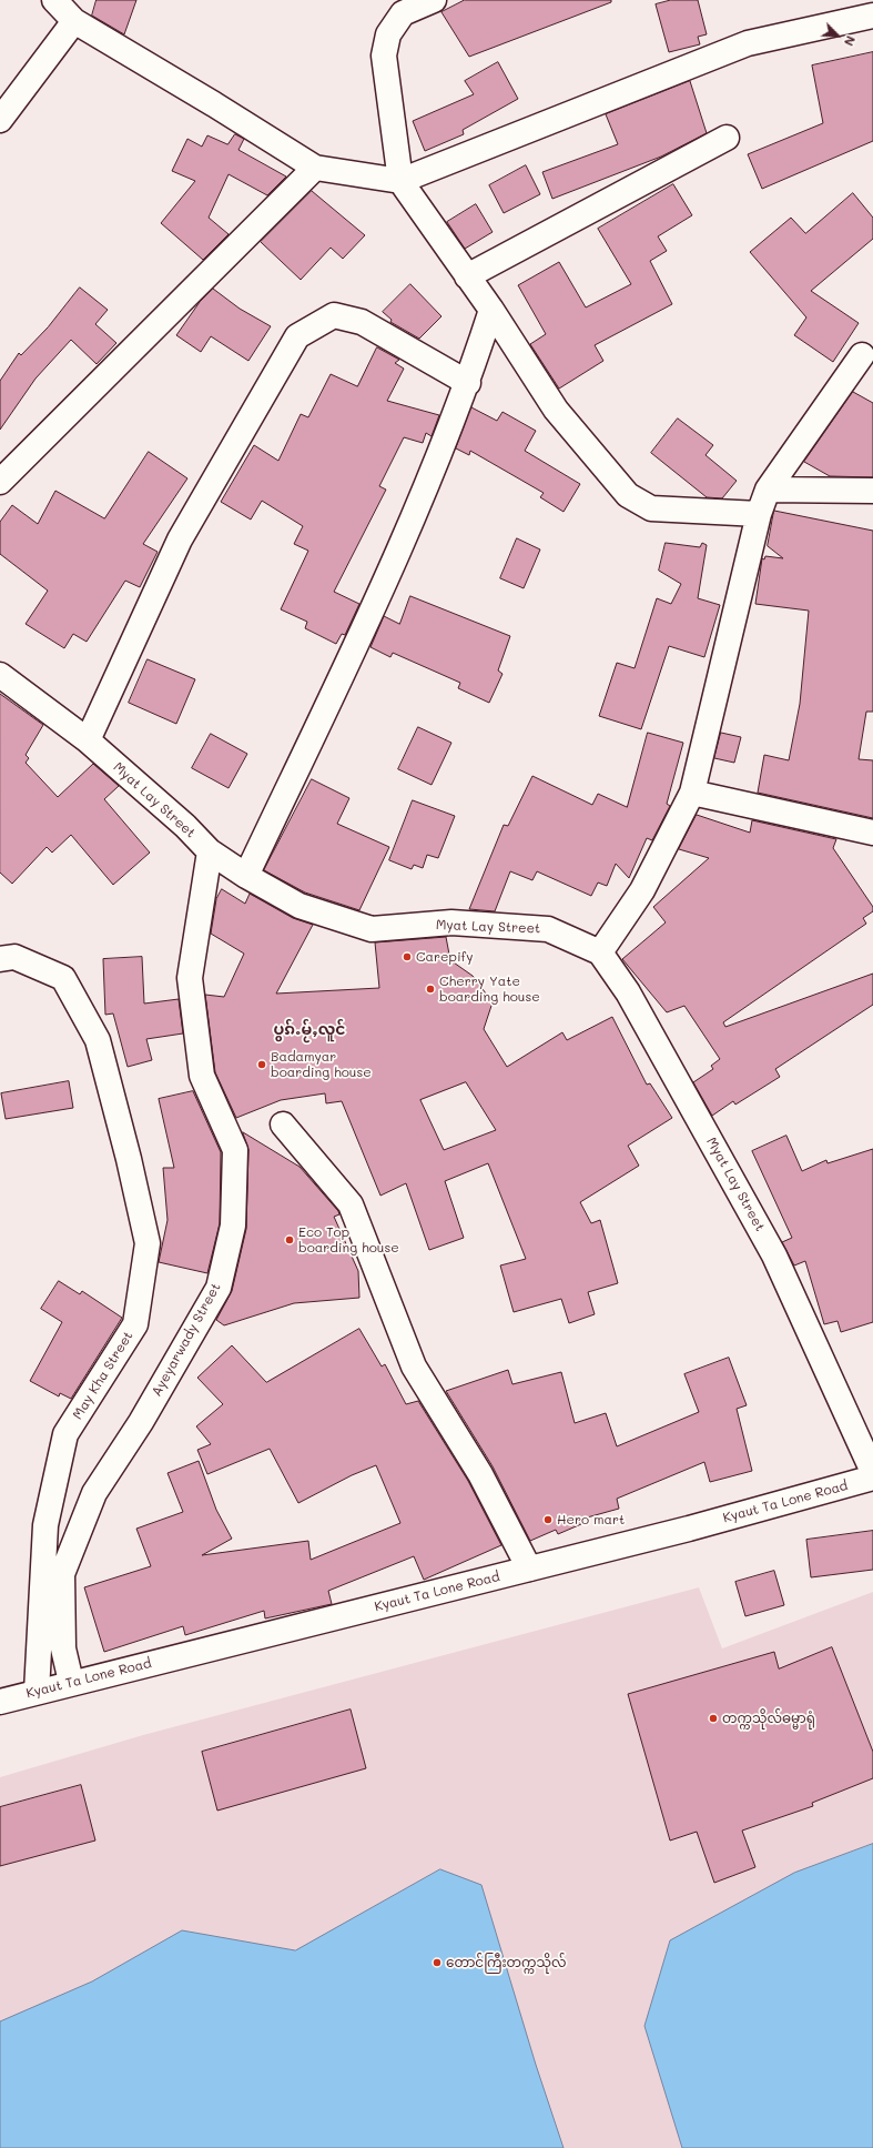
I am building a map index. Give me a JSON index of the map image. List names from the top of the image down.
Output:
{
  "streets": {
    "street": [
      "Myat Lay Street",
      "Ayeyarwady Street",
      "May Kha Street",
      "Kyaut Ta Lone Road"
    ]
  },
  "crossings": [
    ["Myat Lay Street", "Ayeyarwady Street"],
    ["Ayeyarwady Street", "Kyaut Ta Lone Road"],
    ["May Kha Street", "Kyaut Ta Lone Road"]
  ],
  "districts": ["ပွၵ်ႉမႂ်ႇလူင်"],
  "places": [
    "Carepify",
    "Cherry Yate boarding house",
    "Badamyar boarding house",
    "Eco Top boarding house",
    "Hero mart",
    "တက္ကသိုလ်ဓမ္မာရုံ",
    "တောင်ကြီးတက္ကသိုလ်"
  ],
  "north": "bottom right"
}
